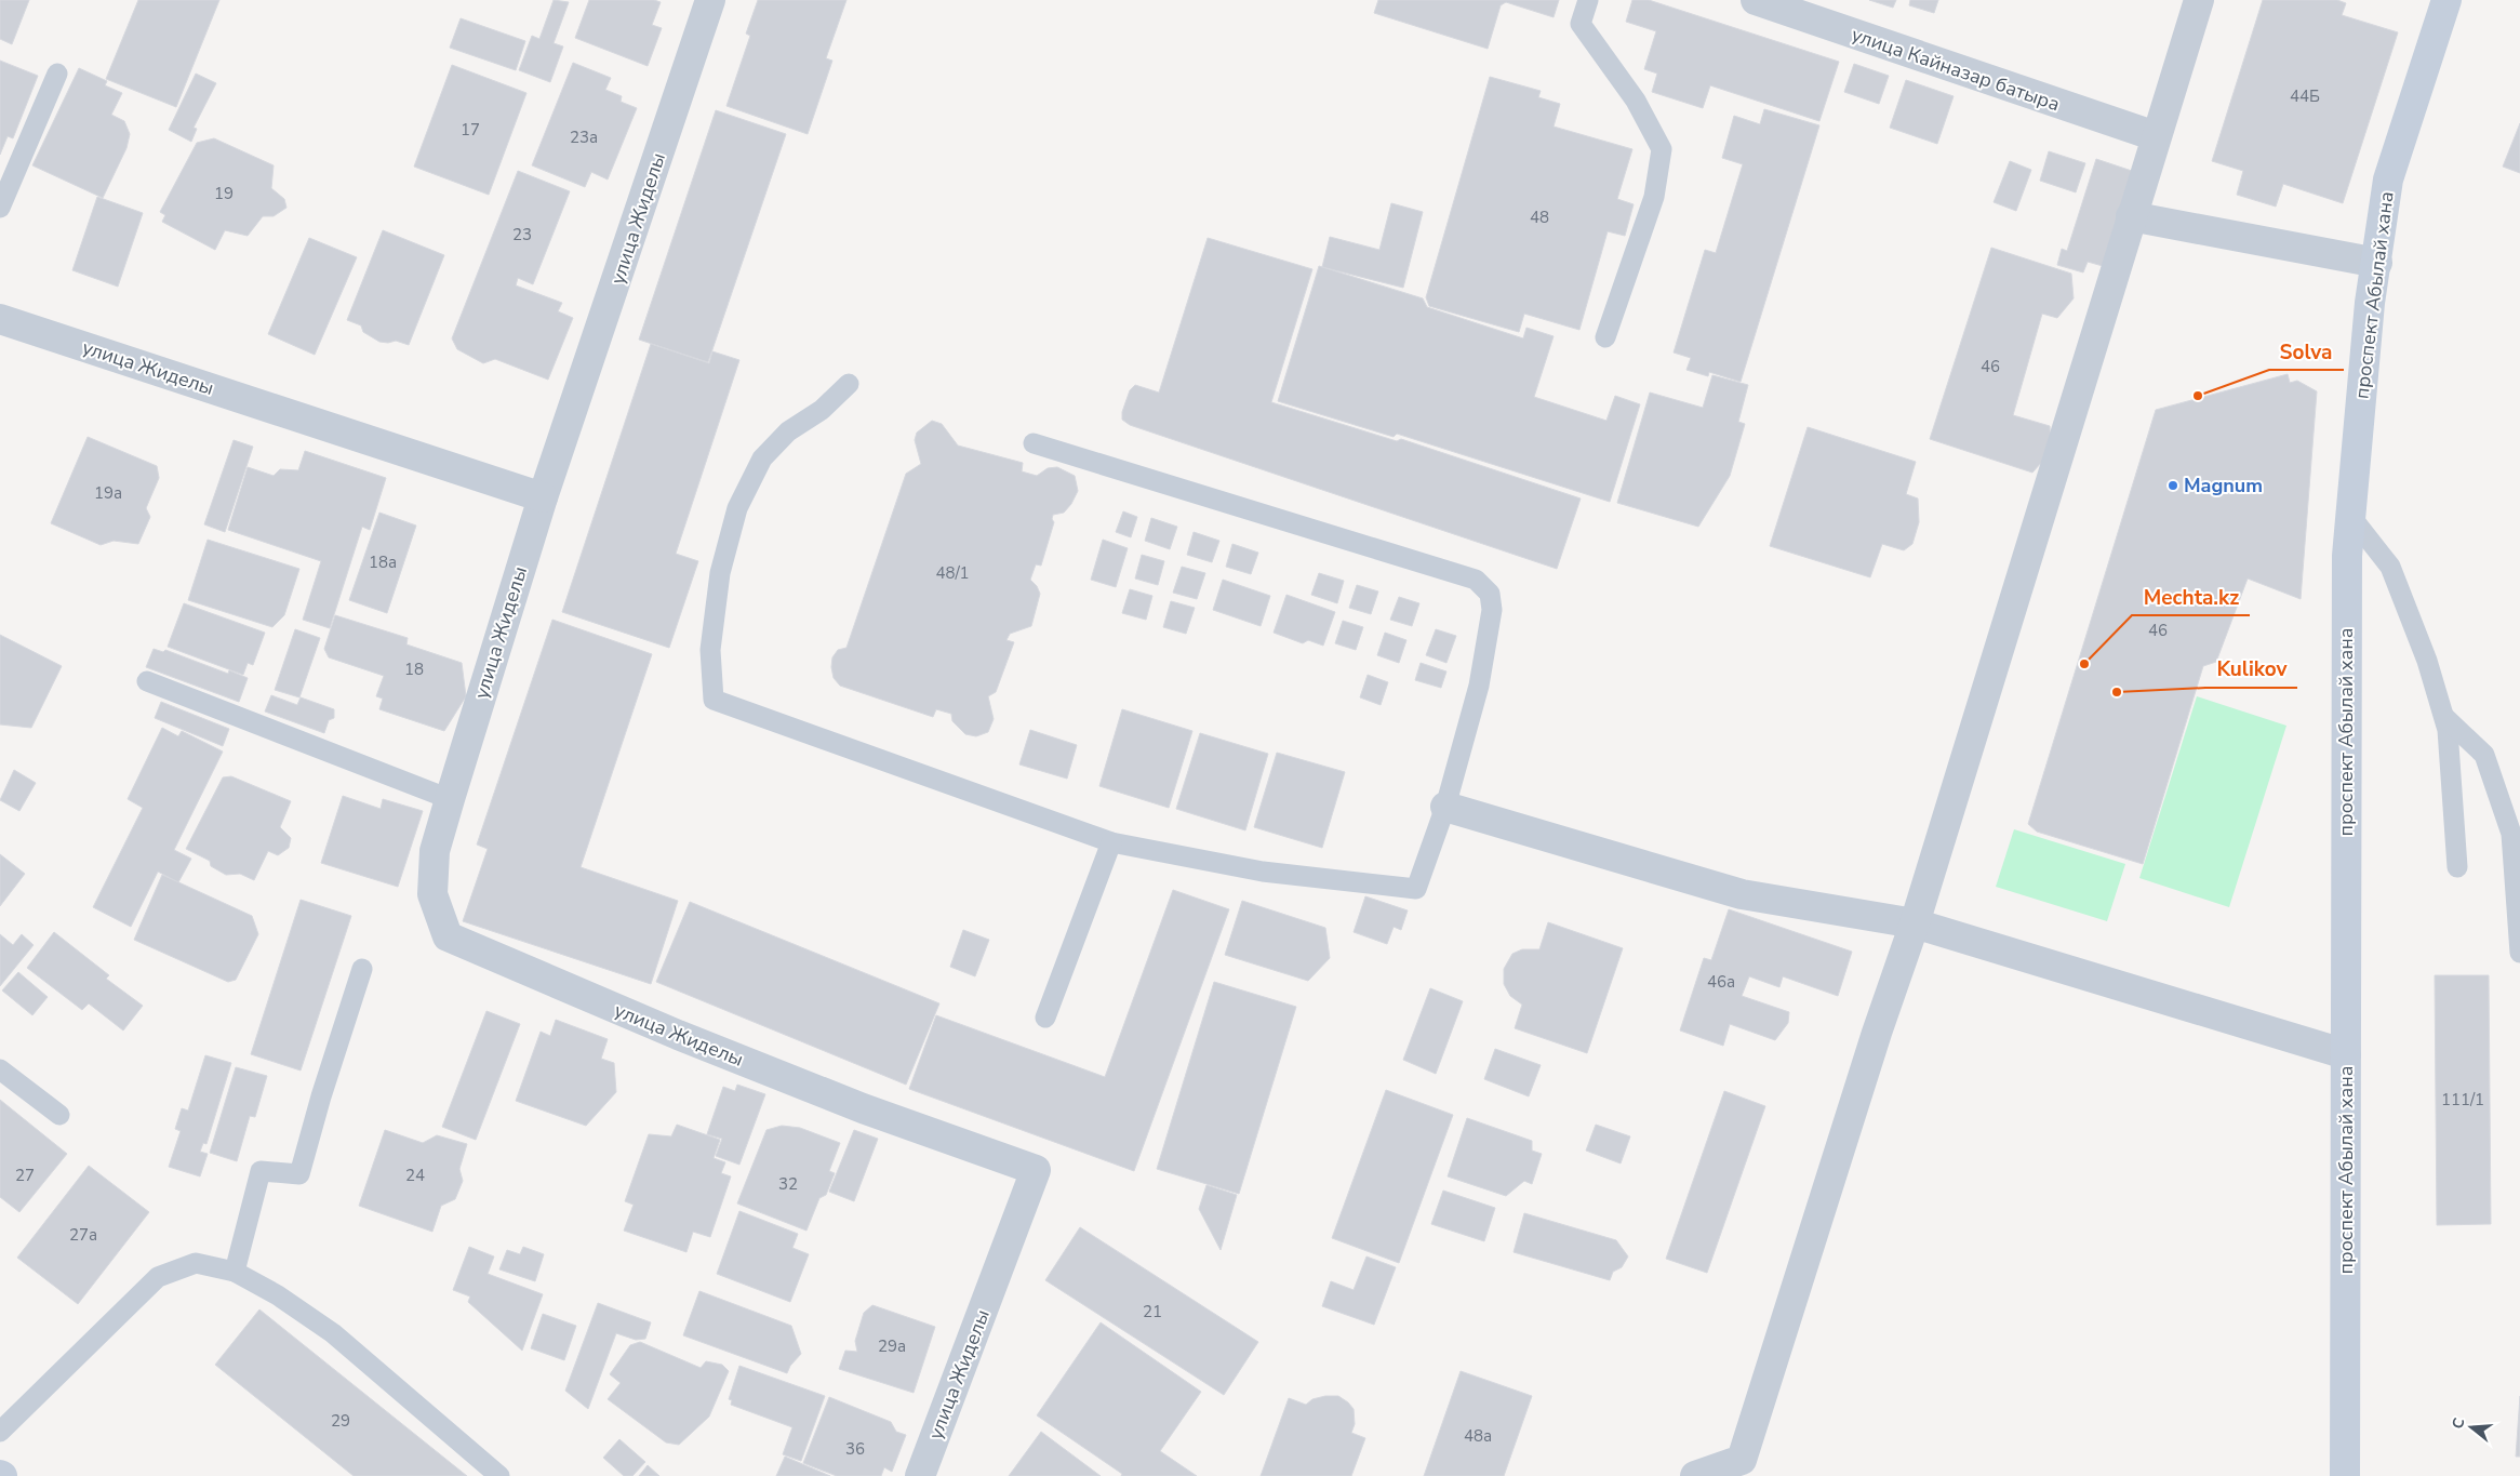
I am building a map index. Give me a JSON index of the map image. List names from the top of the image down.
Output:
{
  "streets": {
    "main road": ["проспект Абылай хана"],
    "street": ["улица Кайназар батыра", "улица Жиделы"]
  },
  "places": [
    "Solva",
    "Magnum",
    "Mechta.kz",
    "Kulikov"
  ],
  "house_numbers": [
    "44Б",
    "17",
    "23а",
    "19",
    "48",
    "23",
    "46",
    "19а",
    "18а",
    "48/1",
    "46",
    "18",
    "46а",
    "111/1",
    "27",
    "24",
    "32",
    "27а",
    "21",
    "29а",
    "29",
    "48а",
    "36"
  ],
  "north": "left"
}
